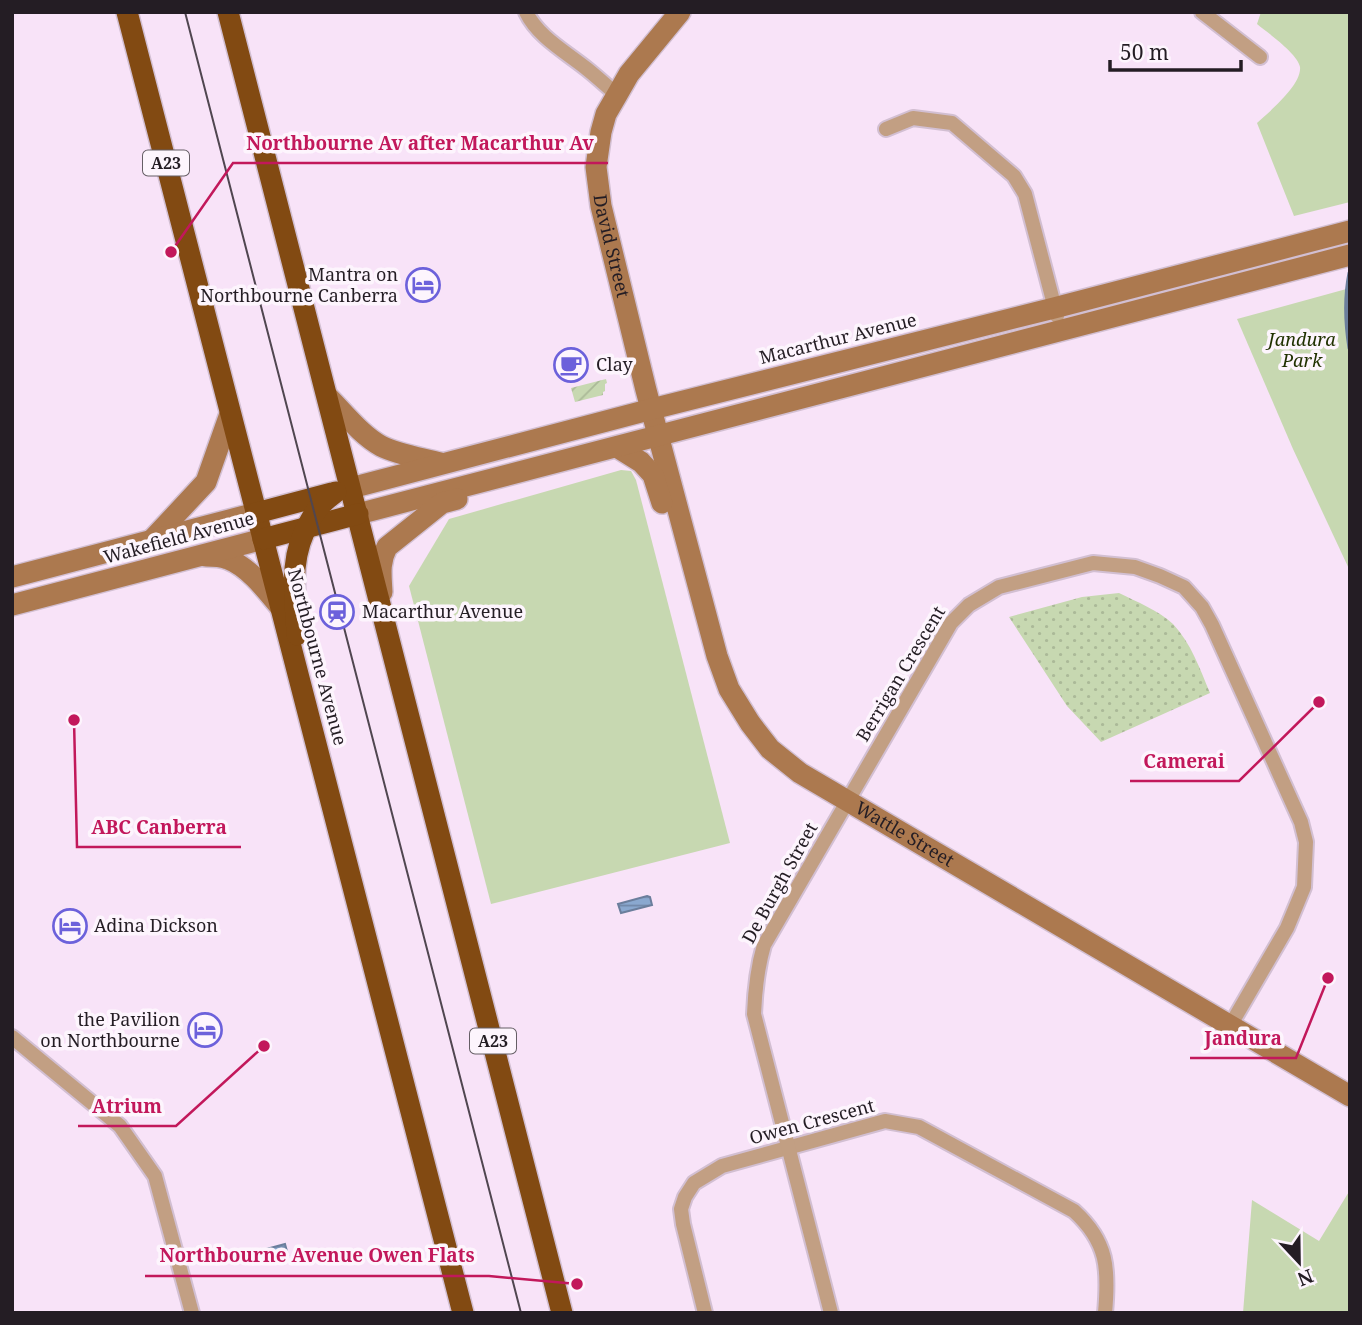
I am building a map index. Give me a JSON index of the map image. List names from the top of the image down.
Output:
{
  "streets": {
    "highway": [
      "A23",
      "Macarthur Avenue",
      "Wakefield Avenue",
      "Northbourne Avenue"
    ],
    "main road": ["David Street", "Wattle Street"],
    "street": ["Berrigan Crescent", "De Burgh Street", "Owen Crescent"]
  },
  "crossings": [
    ["A23", "Macarthur Avenue"],
    ["A23", "Wakefield Avenue"],
    ["David Street", "Macarthur Avenue"],
    ["David Street", "Wattle Street"],
    ["Macarthur Avenue", "Wakefield Avenue"],
    ["Macarthur Avenue", "Northbourne Avenue"],
    ["Macarthur Avenue", "Wattle Street"],
    ["Wakefield Avenue", "Northbourne Avenue"],
    ["Berrigan Crescent", "Wattle Street"],
    ["Berrigan Crescent", "De Burgh Street"],
    ["Wattle Street", "De Burgh Street"],
    ["De Burgh Street", "Owen Crescent"]
  ],
  "parks": ["Jandura Park"],
  "places": {
    "other": [
      "Northbourne Av after Macarthur Av",
      "Camerai",
      "ABC Canberra",
      "Jandura",
      "Atrium",
      "Northbourne Avenue Owen Flats"
    ],
    "hotel": ["Mantra on Northbourne Canberra", "Adina Dickson", "the Pavilion on Northbourne"],
    "cafe": ["Clay"],
    "station": ["Macarthur Avenue"]
  },
  "scale_bar": "50 m",
  "north": "bottom"
}
